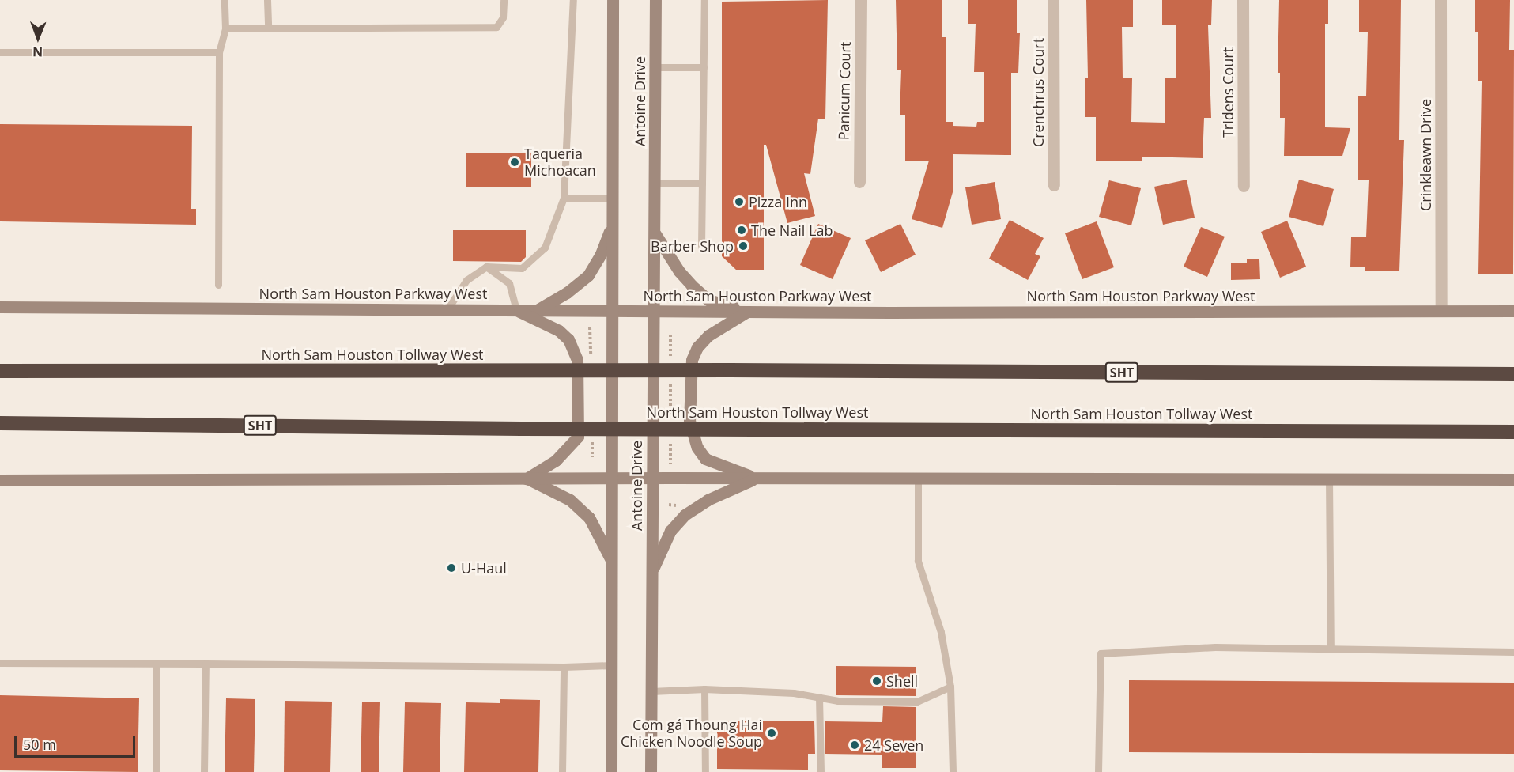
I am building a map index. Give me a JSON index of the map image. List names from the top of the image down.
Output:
{
  "streets": {
    "highway": ["North Sam Houston Tollway West", "SHT"],
    "main road": ["Antoine Drive", "North Sam Houston Parkway West"],
    "street": [
      "Panicum Court",
      "Crenchrus Court",
      "Tridens Court",
      "Crinkleawn Drive"
    ]
  },
  "crossings": [
    ["Antoine Drive", "North Sam Houston Parkway West"],
    ["Crinkleawn Drive", "North Sam Houston Parkway West"]
  ],
  "places": [
    "Taqueria Michoacan",
    "Pizza Inn",
    "The Nail Lab",
    "Barber Shop",
    "U-Haul",
    "Shell",
    "Com gá Thoung Hai Chicken Noodle Soup",
    "24 Seven"
  ],
  "scale_bar": "50 m",
  "north": "bottom"
}
